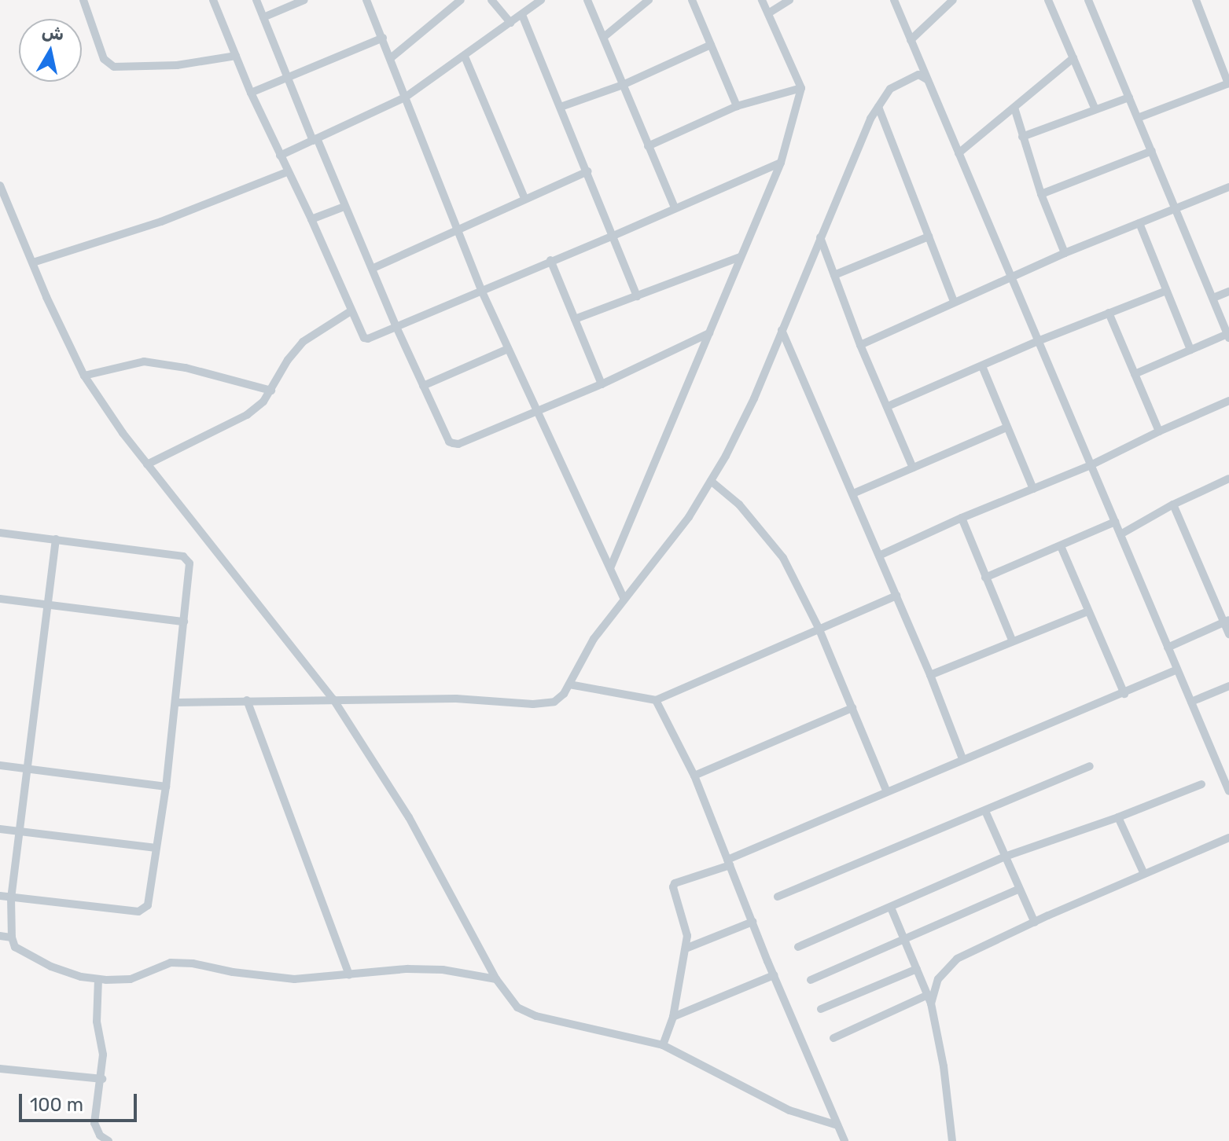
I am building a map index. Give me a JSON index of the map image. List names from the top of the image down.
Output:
{
  "scale_bar": "100 m",
  "north": "top"
}
